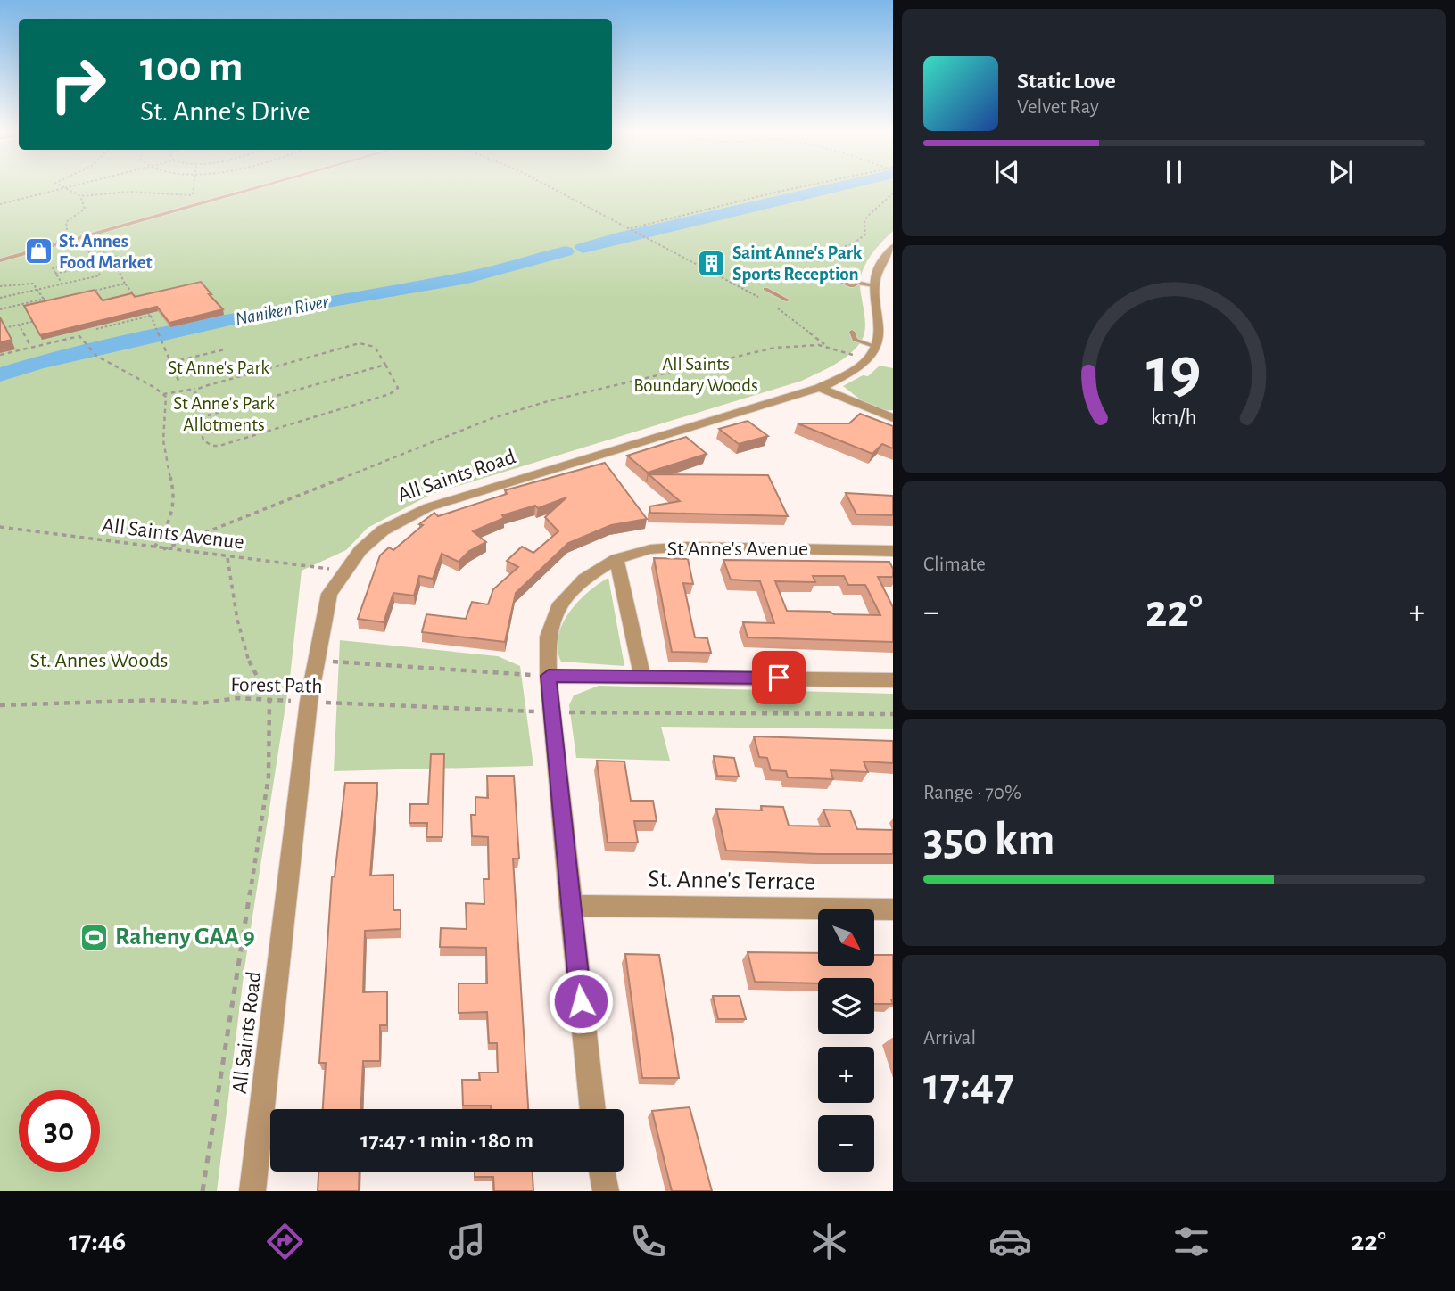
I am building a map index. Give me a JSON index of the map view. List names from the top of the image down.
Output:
{
  "streets": {
    "street": ["All Saints Road", "St Anne's Avenue", "St. Anne's Terrace"],
    "path": ["All Saints Avenue", "Forest Path"]
  },
  "crossings": [
    ["All Saints Road", "All Saints Avenue"],
    ["All Saints Road", "Forest Path"],
    ["St Anne's Avenue", "Forest Path"],
    ["St Anne's Avenue", "St. Anne's Terrace"]
  ],
  "water": ["Naniken River"],
  "parks": [
    "All Saints Boundary Woods",
    "St Anne's Park",
    "St Anne's Park Allotments",
    "St. Annes Woods"
  ],
  "places": {
    "shop": ["St. Annes Food Market"],
    "building": ["Saint Anne's Park Sports Reception"],
    "sports": ["Raheny GAA 9"]
  },
  "north": "bottom right",
  "page": {
    "turn": ["100 m", "St. Anne's Drive"],
    "song": ["Static Love", "Velvet Ray"],
    "tile": [
      "Climate",
      ["Range · 70%", "350 km"],
      ["Arrival", "17:47"]
    ],
    "heat": ["−", "22°", "+"],
    "map_buttons": ["+", "−"],
    "limit": "30",
    "trip": "17:47 · 1 min · 180 m",
    "tabs": ["17:46", "22°"],
    "gauge": ["19", "km/h"]
  }
}
